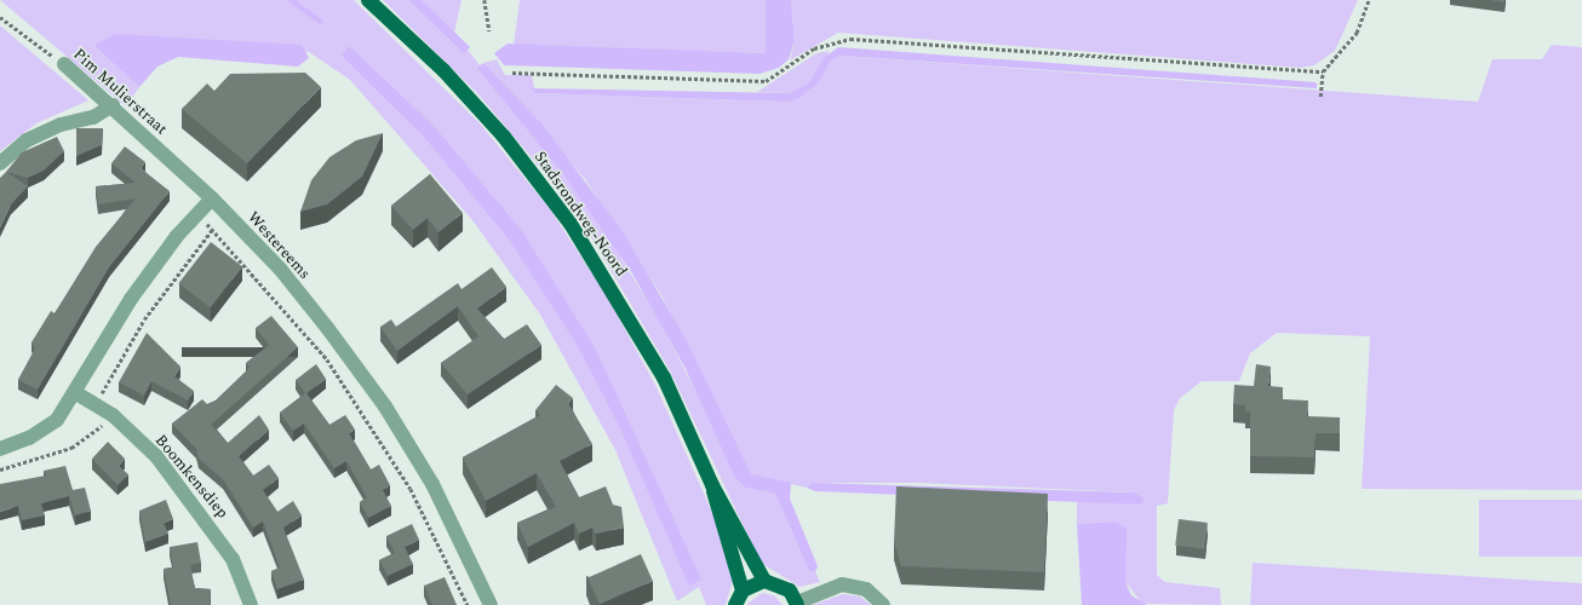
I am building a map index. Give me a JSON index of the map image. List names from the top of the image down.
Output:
{
  "streets": {
    "main road": ["Stadsrondweg-Noord"],
    "street": ["Pim Mulierstraat", "Westereems", "Boomkensdiep"]
  },
  "crossings": [
    ["Pim Mulierstraat", "Westereems"]
  ]
}
